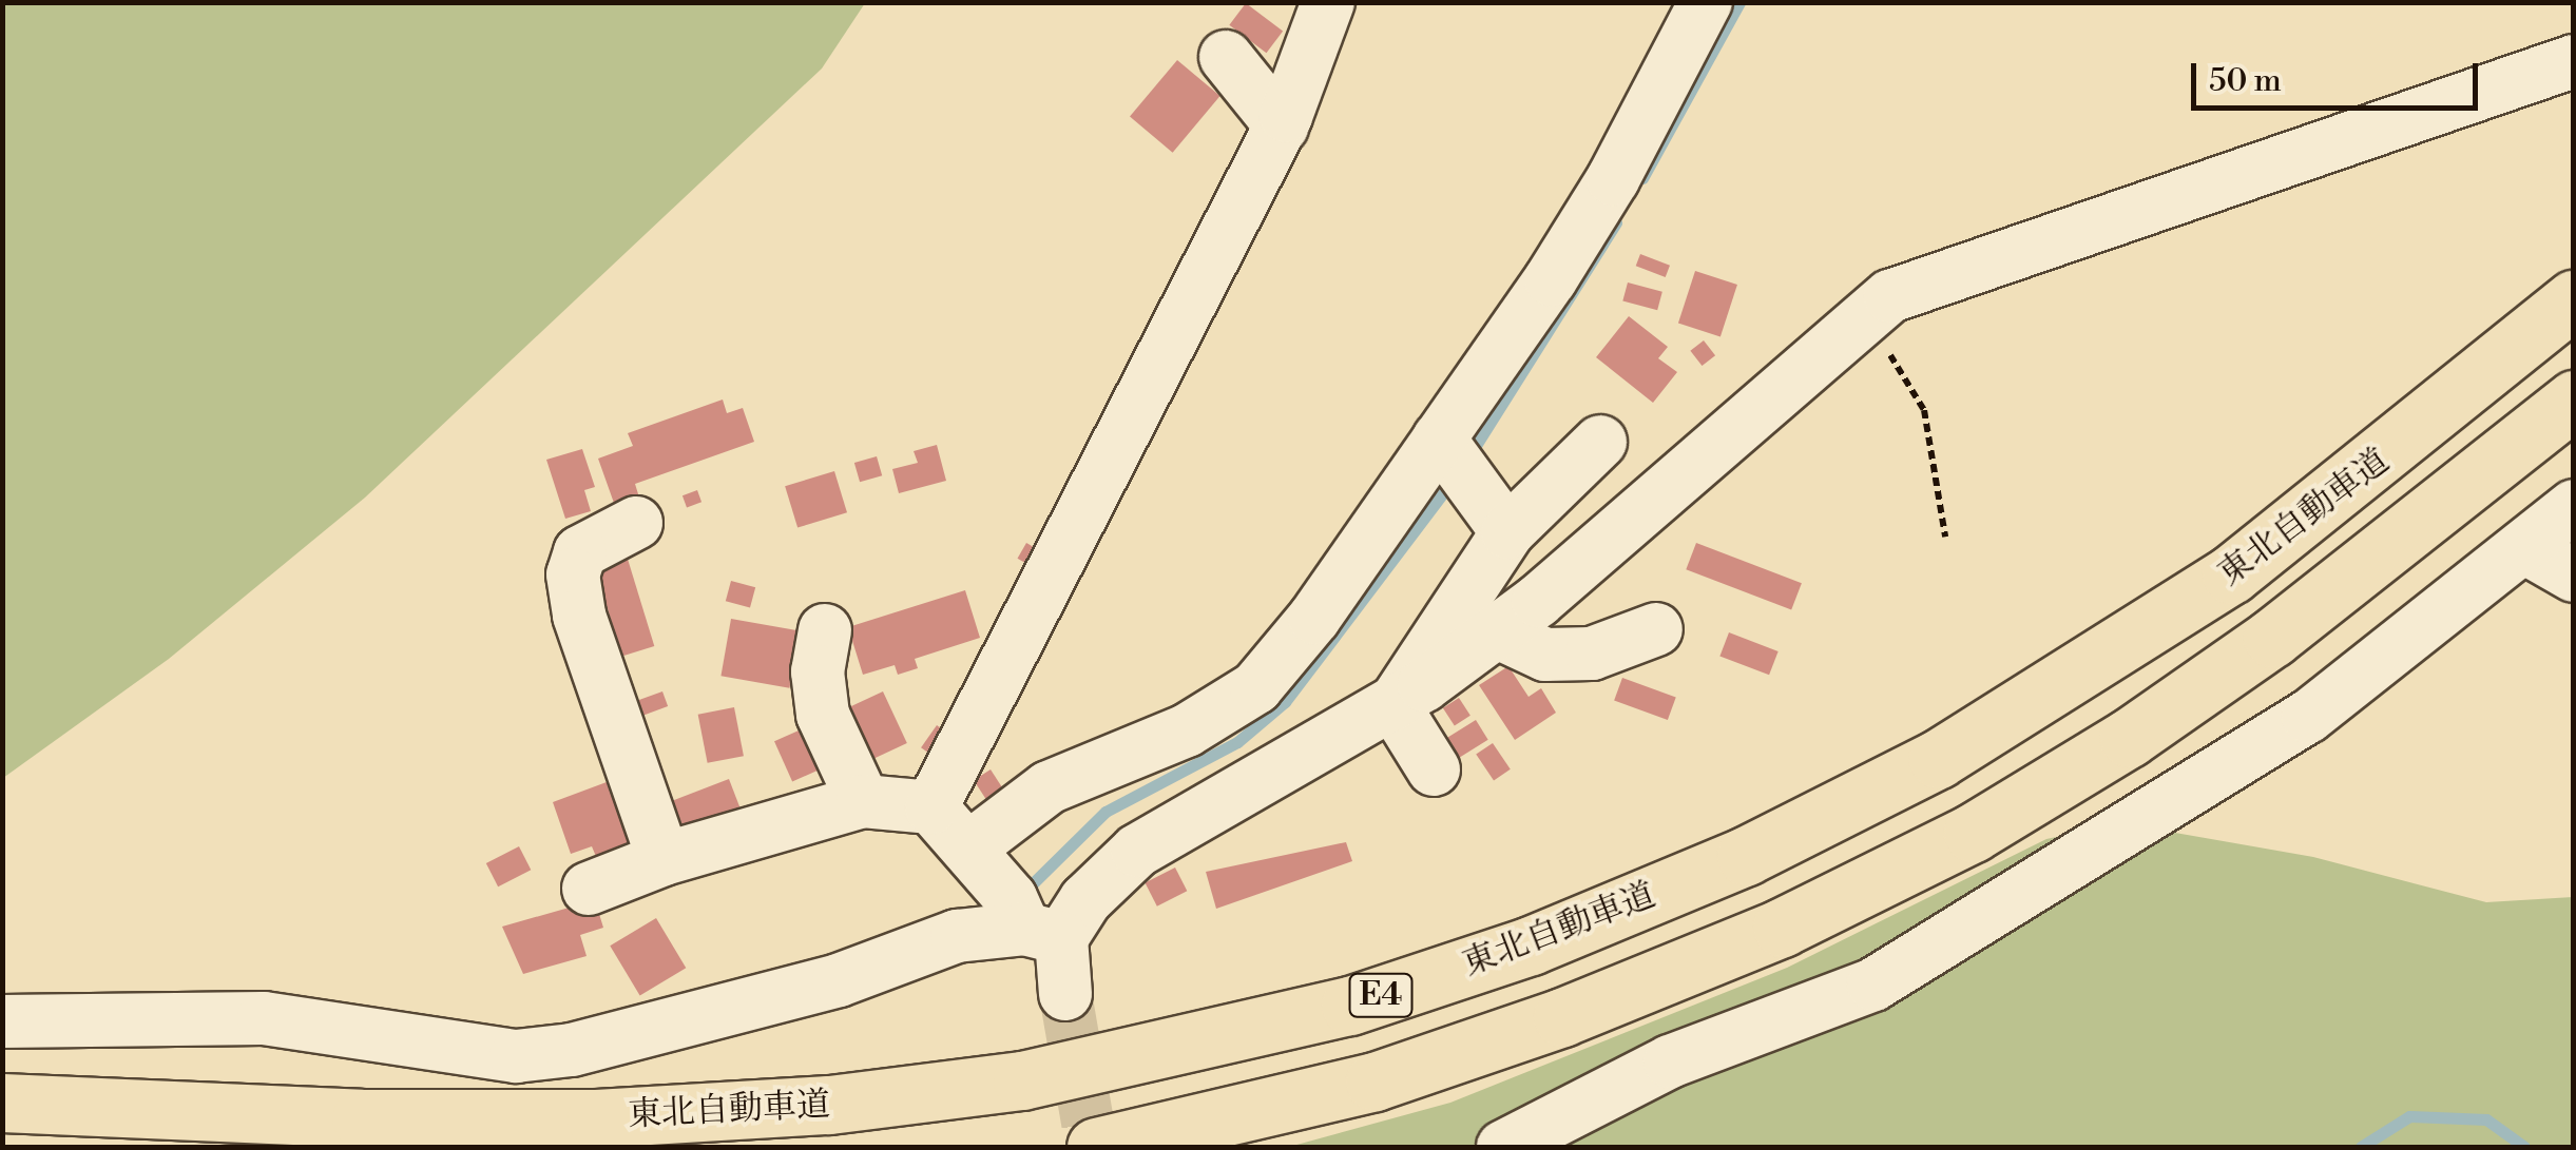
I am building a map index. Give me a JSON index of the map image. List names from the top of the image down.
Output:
{
  "streets": {
    "highway": ["東北自動車道", "E4"]
  },
  "scale_bar": "50 m"
}
